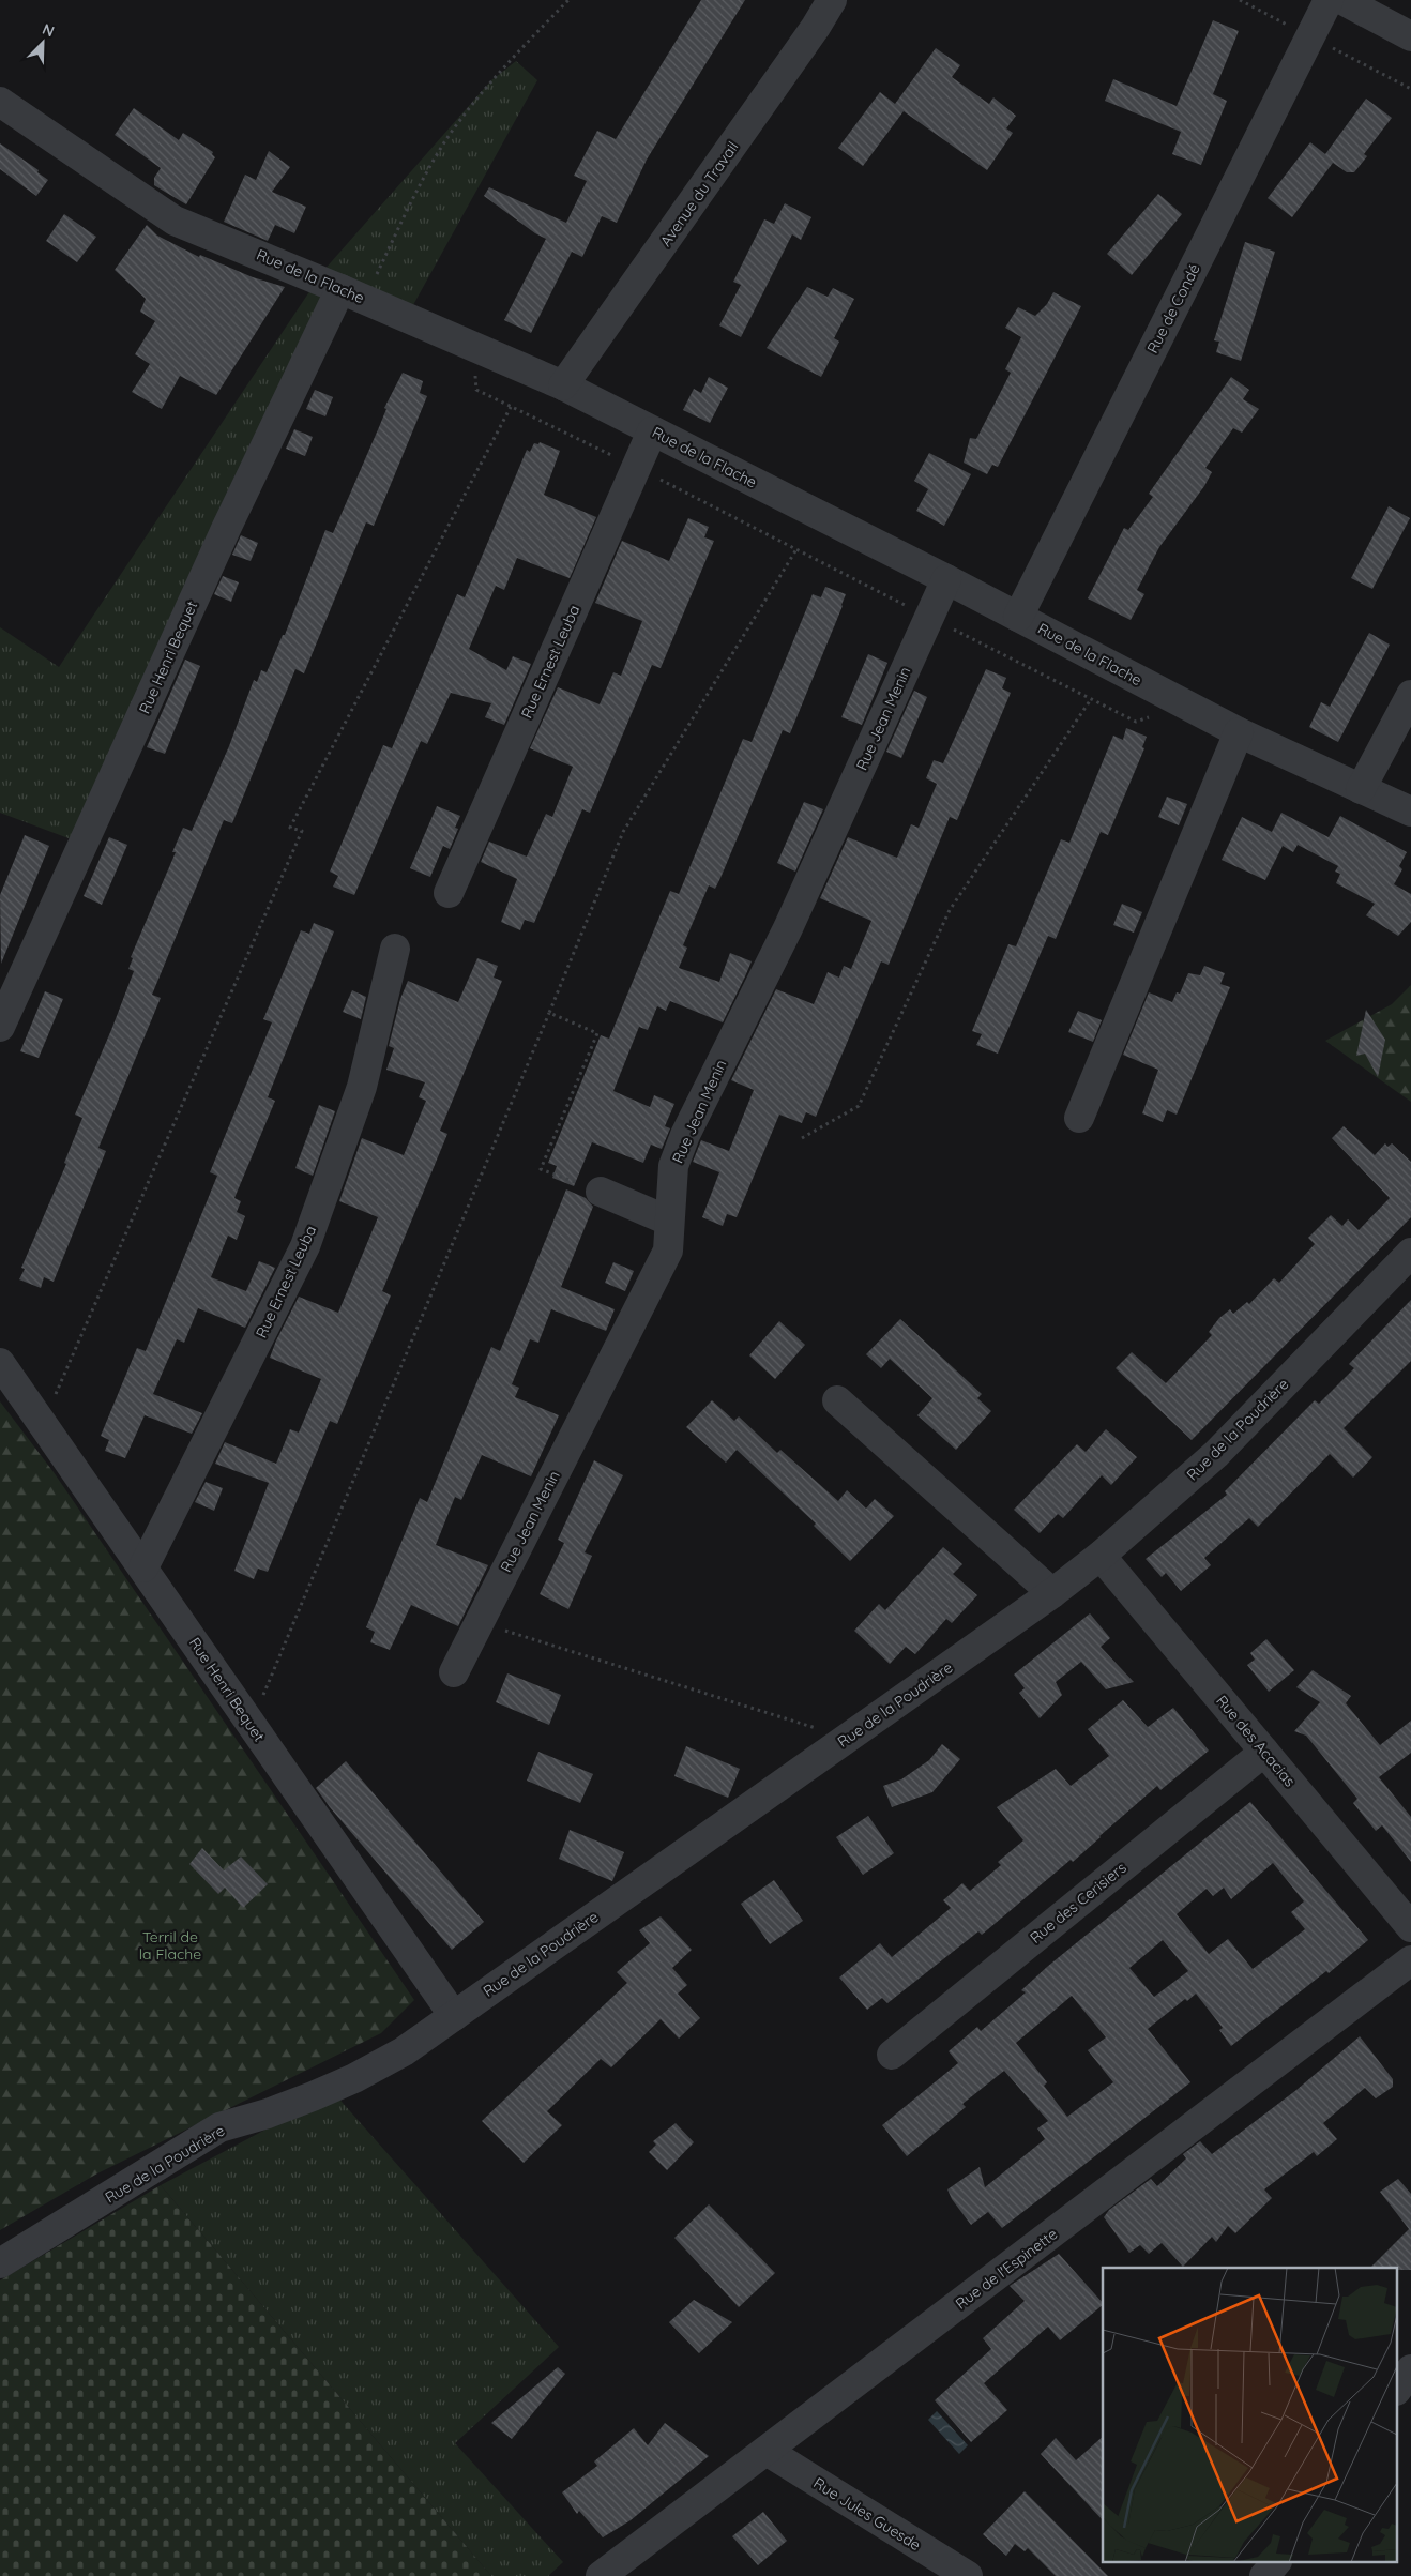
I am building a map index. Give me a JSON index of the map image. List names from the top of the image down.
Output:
{
  "streets": {
    "street": [
      "Avenue du Travail",
      "Rue de la Flache",
      "Rue de Condé",
      "Rue Henri Bequet",
      "Rue Ernest Leuba",
      "Rue Jean Menin",
      "Rue de la Poudrière",
      "Rue des Acacias",
      "Rue des Cerisiers",
      "Rue de l'Espinette",
      "Rue Jules Guesde"
    ]
  },
  "crossings": [
    ["Avenue du Travail", "Rue de la Flache"],
    ["Rue de la Flache", "Rue de Condé"],
    ["Rue de la Flache", "Rue Henri Bequet"],
    ["Rue de la Flache", "Rue Ernest Leuba"],
    ["Rue de la Flache", "Rue Jean Menin"],
    ["Rue Henri Bequet", "Rue Ernest Leuba"],
    ["Rue Henri Bequet", "Rue de la Poudrière"],
    ["Rue de la Poudrière", "Rue des Acacias"],
    ["Rue des Acacias", "Rue des Cerisiers"],
    ["Rue de l'Espinette", "Rue Jules Guesde"]
  ],
  "parks": ["Terril de la Flache"],
  "north": "top right"
}
